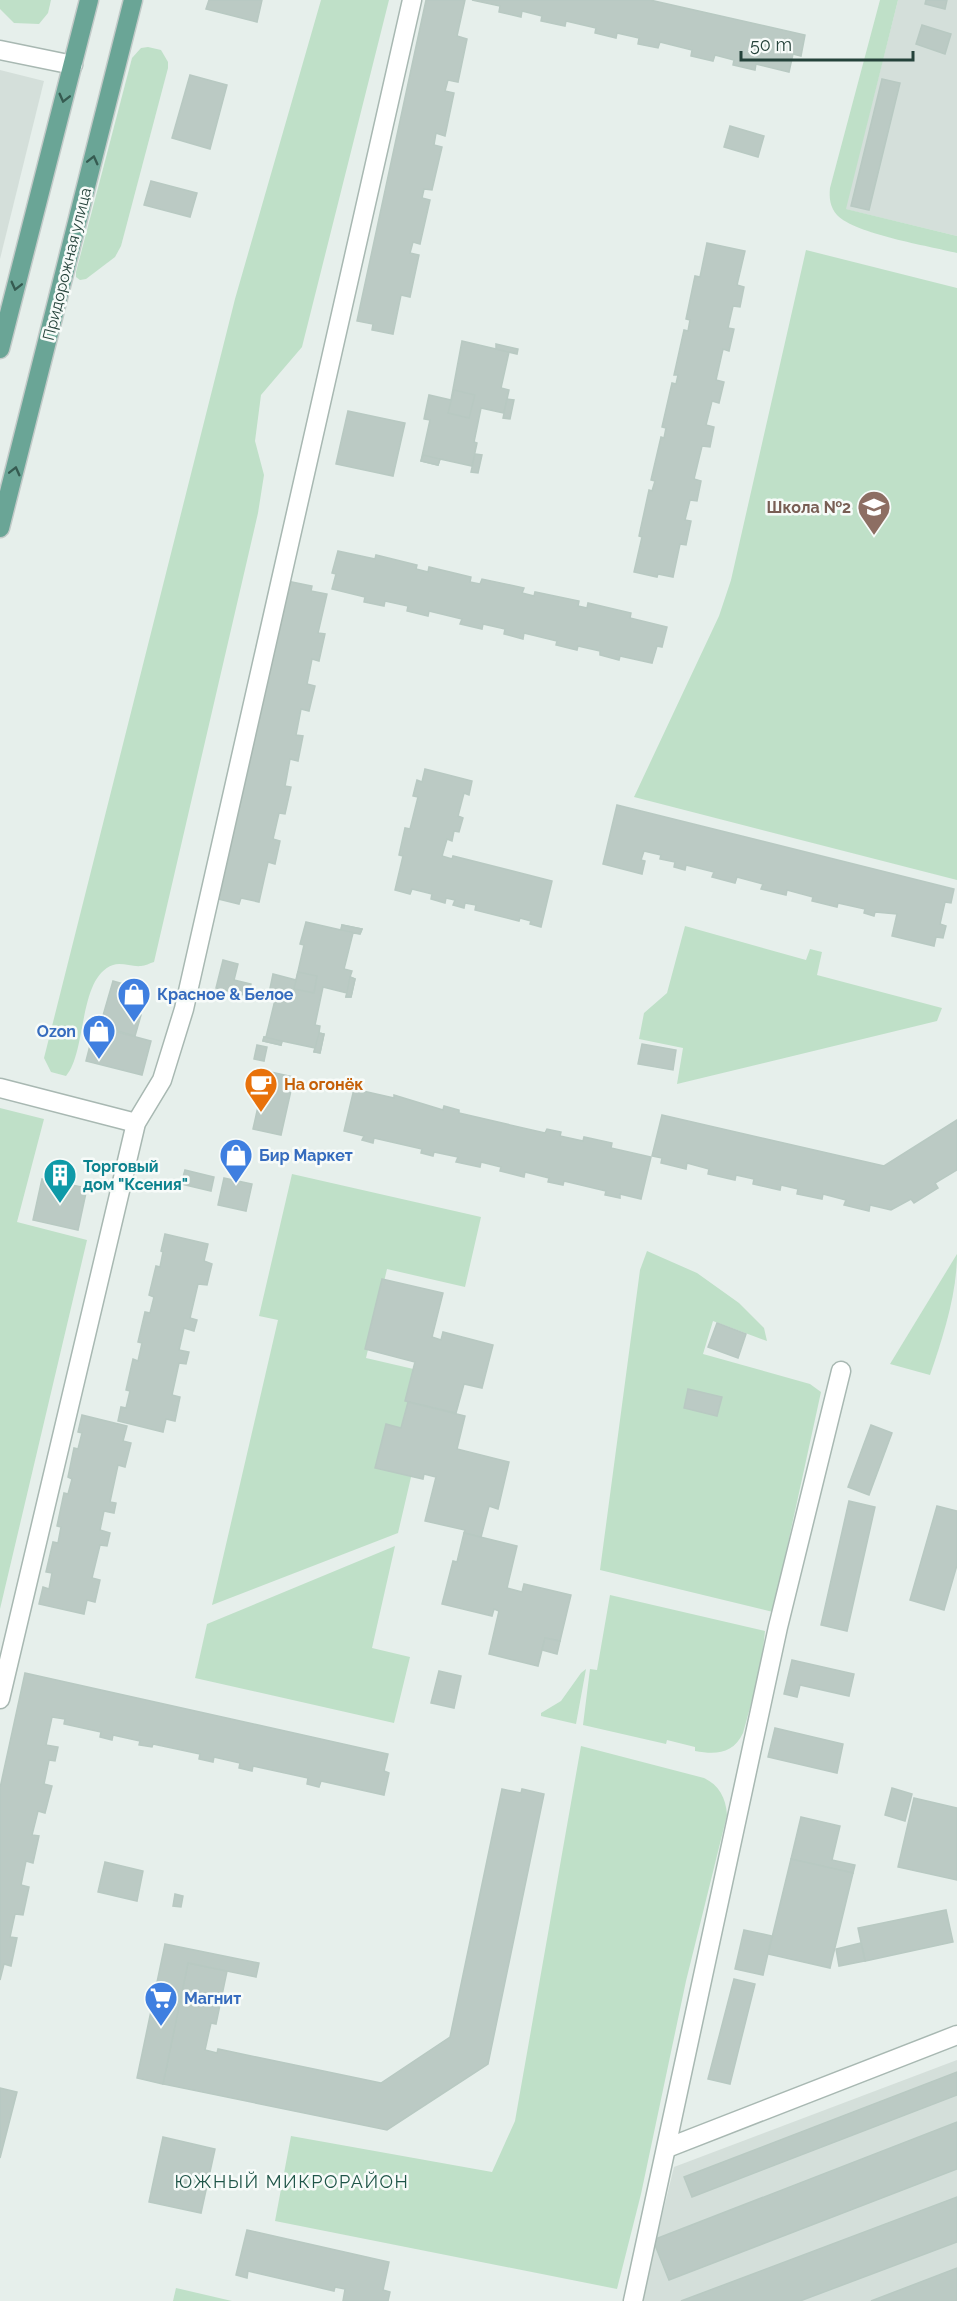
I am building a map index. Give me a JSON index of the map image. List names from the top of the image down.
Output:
{
  "streets": {
    "main road": ["Придорожная улица"]
  },
  "districts": ["ЮЖНЫЙ МИКРОРАЙОН"],
  "places": {
    "school or university": ["Школа №2"],
    "shop": ["Красное & Белое", "Ozon", "Бир Маркет"],
    "cafe": ["На огонёк"],
    "building": ["Торговый дом \"Ксения\""],
    "supermarket": ["Магнит"]
  },
  "scale_bar": "50 m"
}
